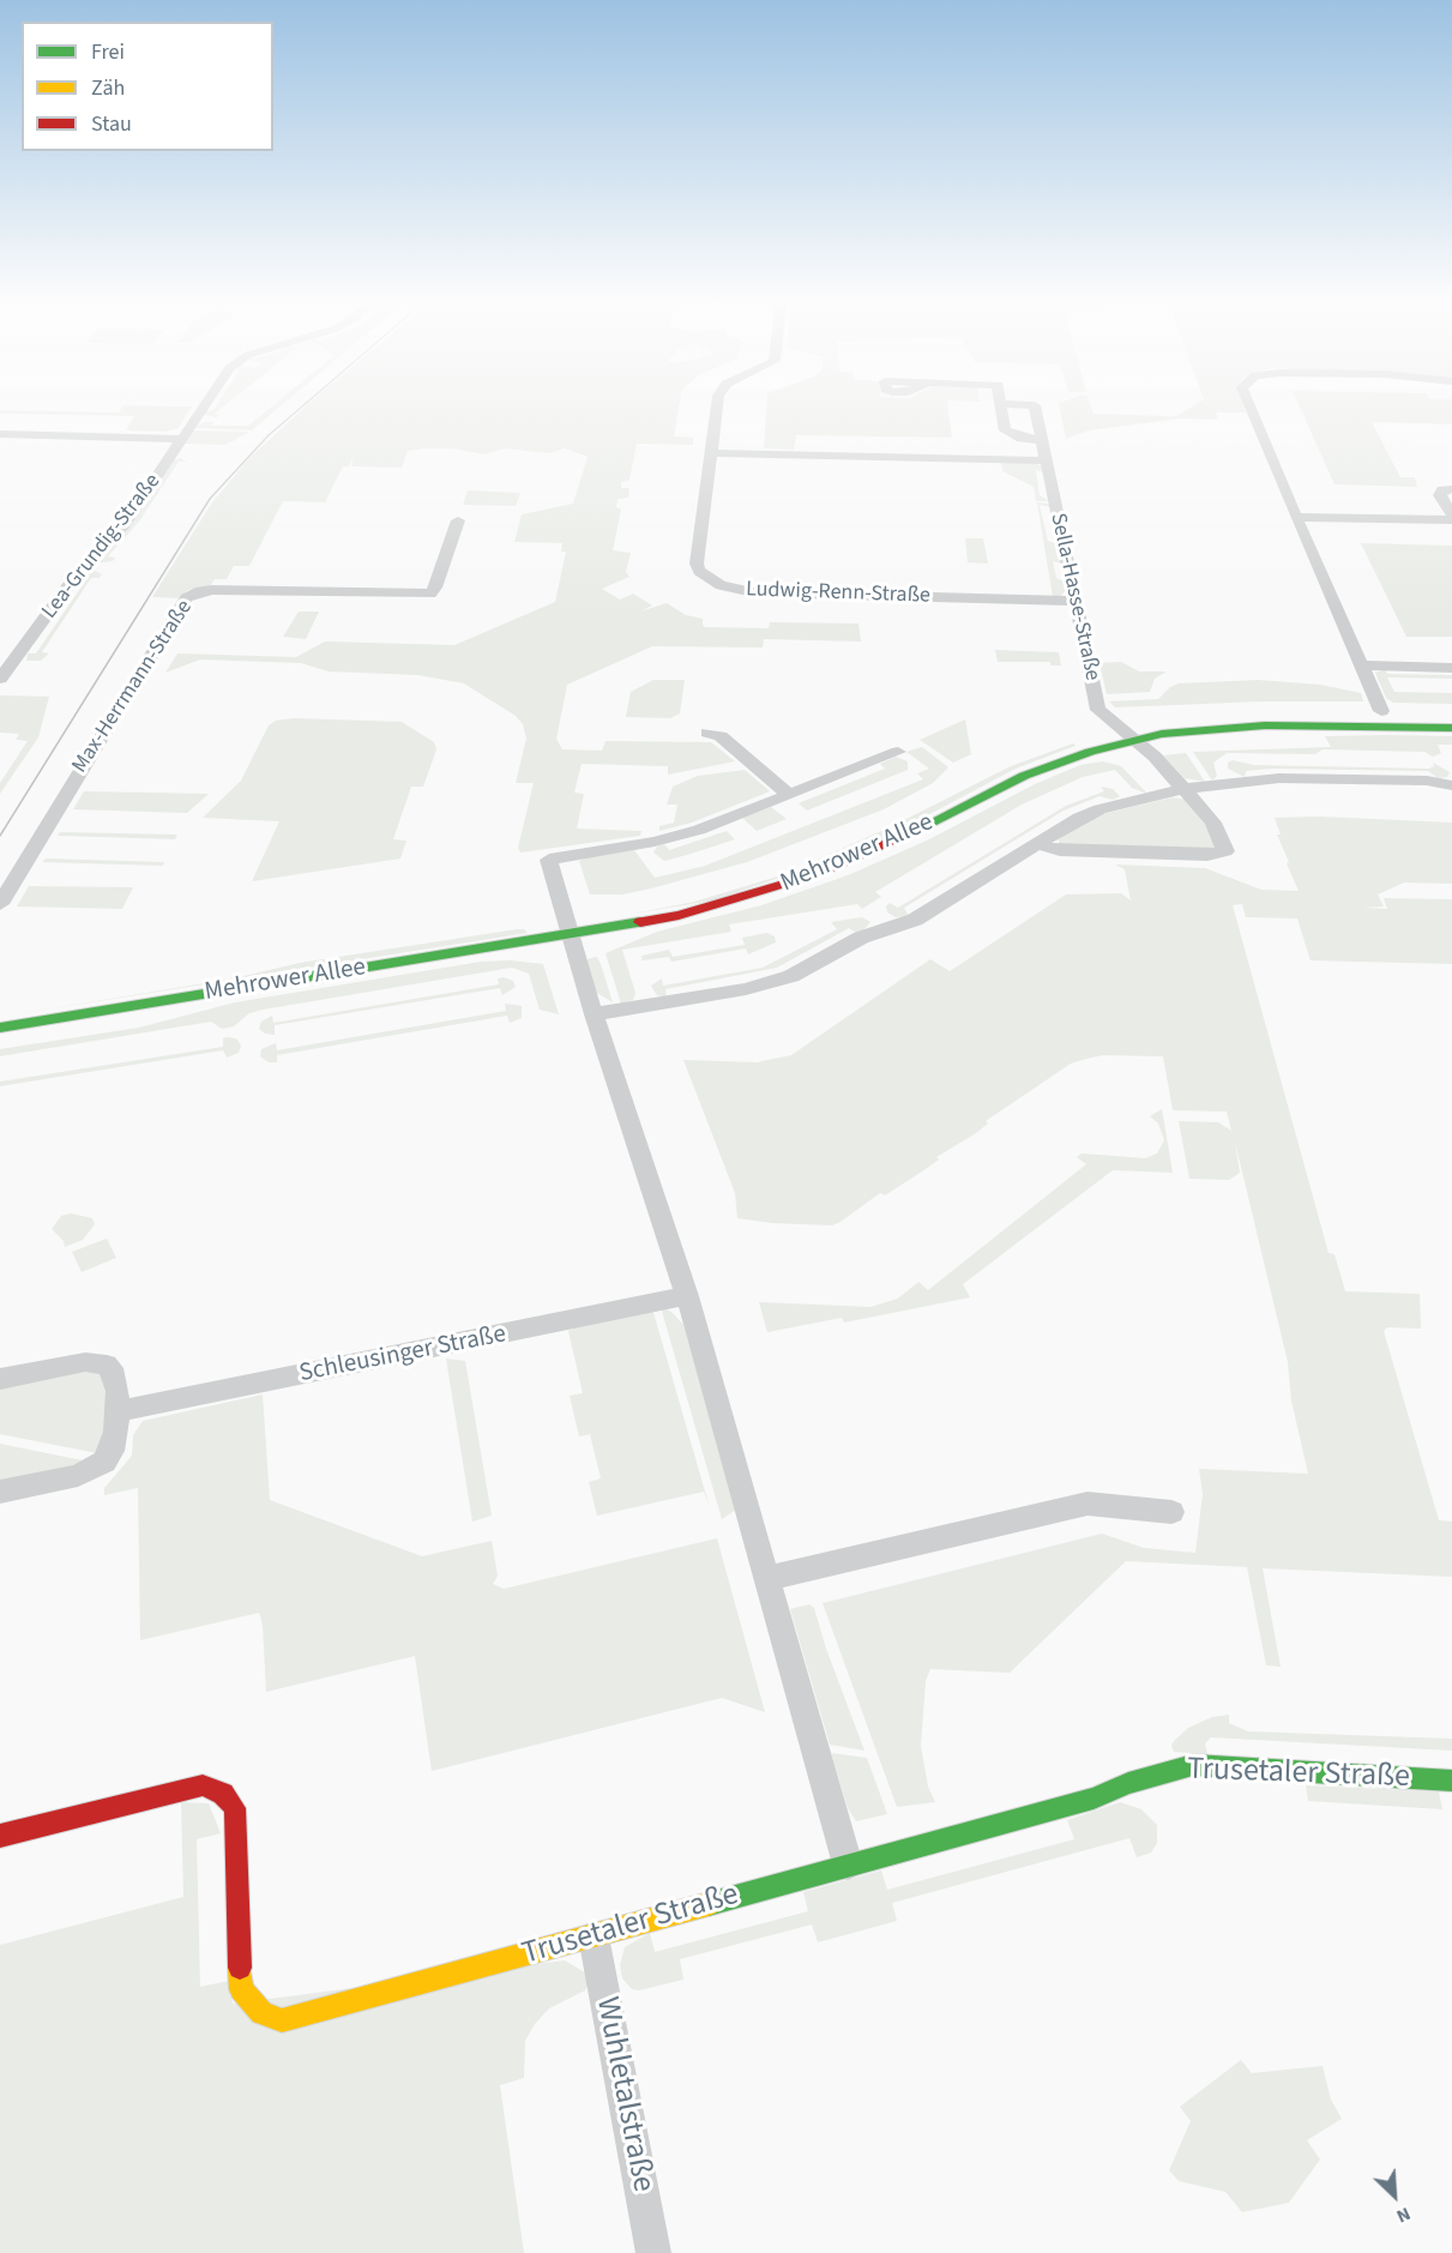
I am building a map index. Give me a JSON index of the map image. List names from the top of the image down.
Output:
{
  "streets": {
    "main road": ["Mehrower Allee", "Trusetaler Straße"],
    "street": [
      "Lea-Grundig-Straße",
      "Ludwig-Renn-Straße",
      "Sella-Hasse-Straße",
      "Max-Herrmann-Straße",
      "Schleusinger Straße",
      "Wuhletalstraße"
    ]
  },
  "crossings": [
    ["Ludwig-Renn-Straße", "Sella-Hasse-Straße"],
    ["Trusetaler Straße", "Wuhletalstraße"]
  ],
  "legend": ["Frei", "Zäh", "Stau"],
  "north": "bottom right"
}
